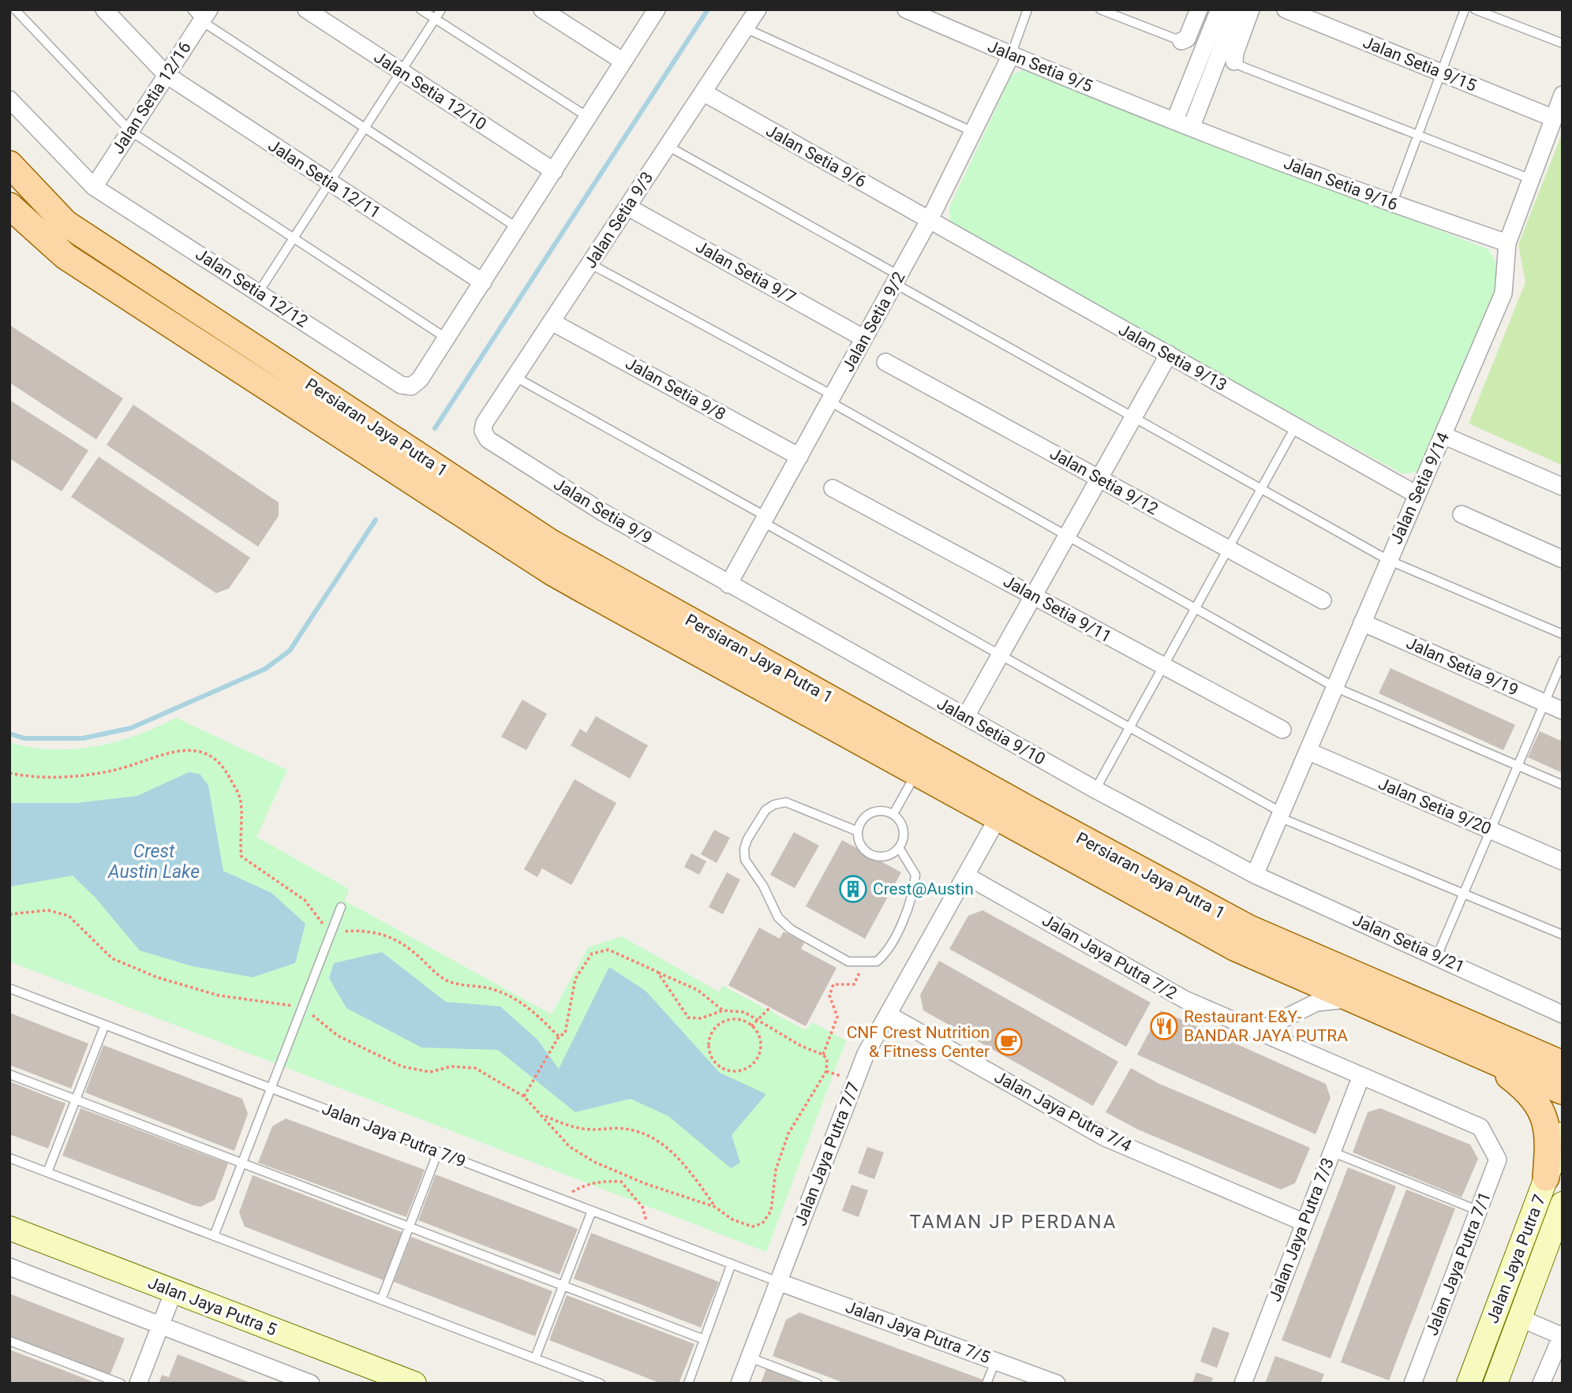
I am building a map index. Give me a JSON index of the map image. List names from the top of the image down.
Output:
{
  "streets": {
    "main road": ["Persiaran Jaya Putra 1"],
    "street": [
      "Jalan Setia 9/15",
      "Jalan Setia 9/5",
      "Jalan Setia 12/10",
      "Jalan Setia 12/16",
      "Jalan Setia 9/6",
      "Jalan Setia 12/11",
      "Jalan Setia 9/16",
      "Jalan Setia 9/3",
      "Jalan Setia 9/7",
      "Jalan Setia 12/12",
      "Jalan Setia 9/2",
      "Jalan Setia 9/13",
      "Jalan Setia 9/8",
      "Jalan Setia 9/12",
      "Jalan Setia 9/14",
      "Jalan Setia 9/9",
      "Jalan Setia 9/11",
      "Jalan Setia 9/19",
      "Jalan Setia 9/10",
      "Jalan Setia 9/20",
      "Jalan Setia 9/21",
      "Jalan Jaya Putra 7/2",
      "Jalan Jaya Putra 7/4",
      "Jalan Jaya Putra 7/7",
      "Jalan Jaya Putra 7/3",
      "Jalan Jaya Putra 7",
      "Jalan Jaya Putra 7/1",
      "Jalan Jaya Putra 5",
      "Jalan Jaya Putra 7/5"
    ],
    "lane": ["Jalan Jaya Putra 7/9"]
  },
  "crossings": [
    ["Jalan Setia 9/15", "Jalan Setia 9/14"],
    ["Jalan Setia 9/5", "Jalan Setia 9/16"],
    ["Jalan Setia 9/5", "Jalan Setia 9/2"],
    ["Jalan Setia 12/16", "Jalan Setia 12/11"],
    ["Jalan Setia 12/16", "Jalan Setia 12/12"],
    ["Jalan Setia 9/6", "Jalan Setia 9/3"],
    ["Jalan Setia 9/6", "Jalan Setia 9/2"],
    ["Jalan Setia 9/6", "Jalan Setia 9/13"],
    ["Jalan Setia 9/16", "Jalan Setia 9/14"],
    ["Jalan Setia 9/3", "Jalan Setia 9/7"],
    ["Jalan Setia 9/3", "Jalan Setia 9/8"],
    ["Jalan Setia 9/3", "Jalan Setia 9/9"],
    ["Jalan Setia 9/7", "Jalan Setia 9/2"],
    ["Jalan Setia 9/2", "Jalan Setia 9/13"],
    ["Jalan Setia 9/2", "Jalan Setia 9/8"],
    ["Jalan Setia 9/2", "Jalan Setia 9/9"],
    ["Jalan Setia 9/2", "Jalan Setia 9/10"],
    ["Jalan Setia 9/13", "Jalan Setia 9/14"],
    ["Persiaran Jaya Putra 1", "Jalan Jaya Putra 7/7"],
    ["Jalan Setia 9/14", "Jalan Setia 9/19"],
    ["Jalan Setia 9/14", "Jalan Setia 9/10"],
    ["Jalan Setia 9/14", "Jalan Setia 9/20"],
    ["Jalan Setia 9/14", "Jalan Setia 9/21"],
    ["Jalan Setia 9/9", "Jalan Setia 9/10"],
    ["Jalan Setia 9/10", "Jalan Setia 9/21"],
    ["Jalan Jaya Putra 7/2", "Jalan Jaya Putra 7/7"],
    ["Jalan Jaya Putra 7/2", "Jalan Jaya Putra 7/3"],
    ["Jalan Jaya Putra 7/2", "Jalan Jaya Putra 7/1"],
    ["Jalan Jaya Putra 7/4", "Jalan Jaya Putra 7/7"],
    ["Jalan Jaya Putra 7/4", "Jalan Jaya Putra 7/3"],
    ["Jalan Jaya Putra 7/9", "Jalan Jaya Putra 7/7"],
    ["Jalan Jaya Putra 7/9", "Jalan Jaya Putra 7/5"],
    ["Jalan Jaya Putra 7/7", "Jalan Jaya Putra 7/5"]
  ],
  "districts": ["TAMAN JP PERDANA"],
  "water": ["Crest Austin Lake"],
  "places": {
    "building": ["Crest@Austin"],
    "restaurant": ["Restaurant E&Y- BANDAR JAYA PUTRA"],
    "cafe": ["CNF Crest Nutrition & Fitness Center"]
  }
}
